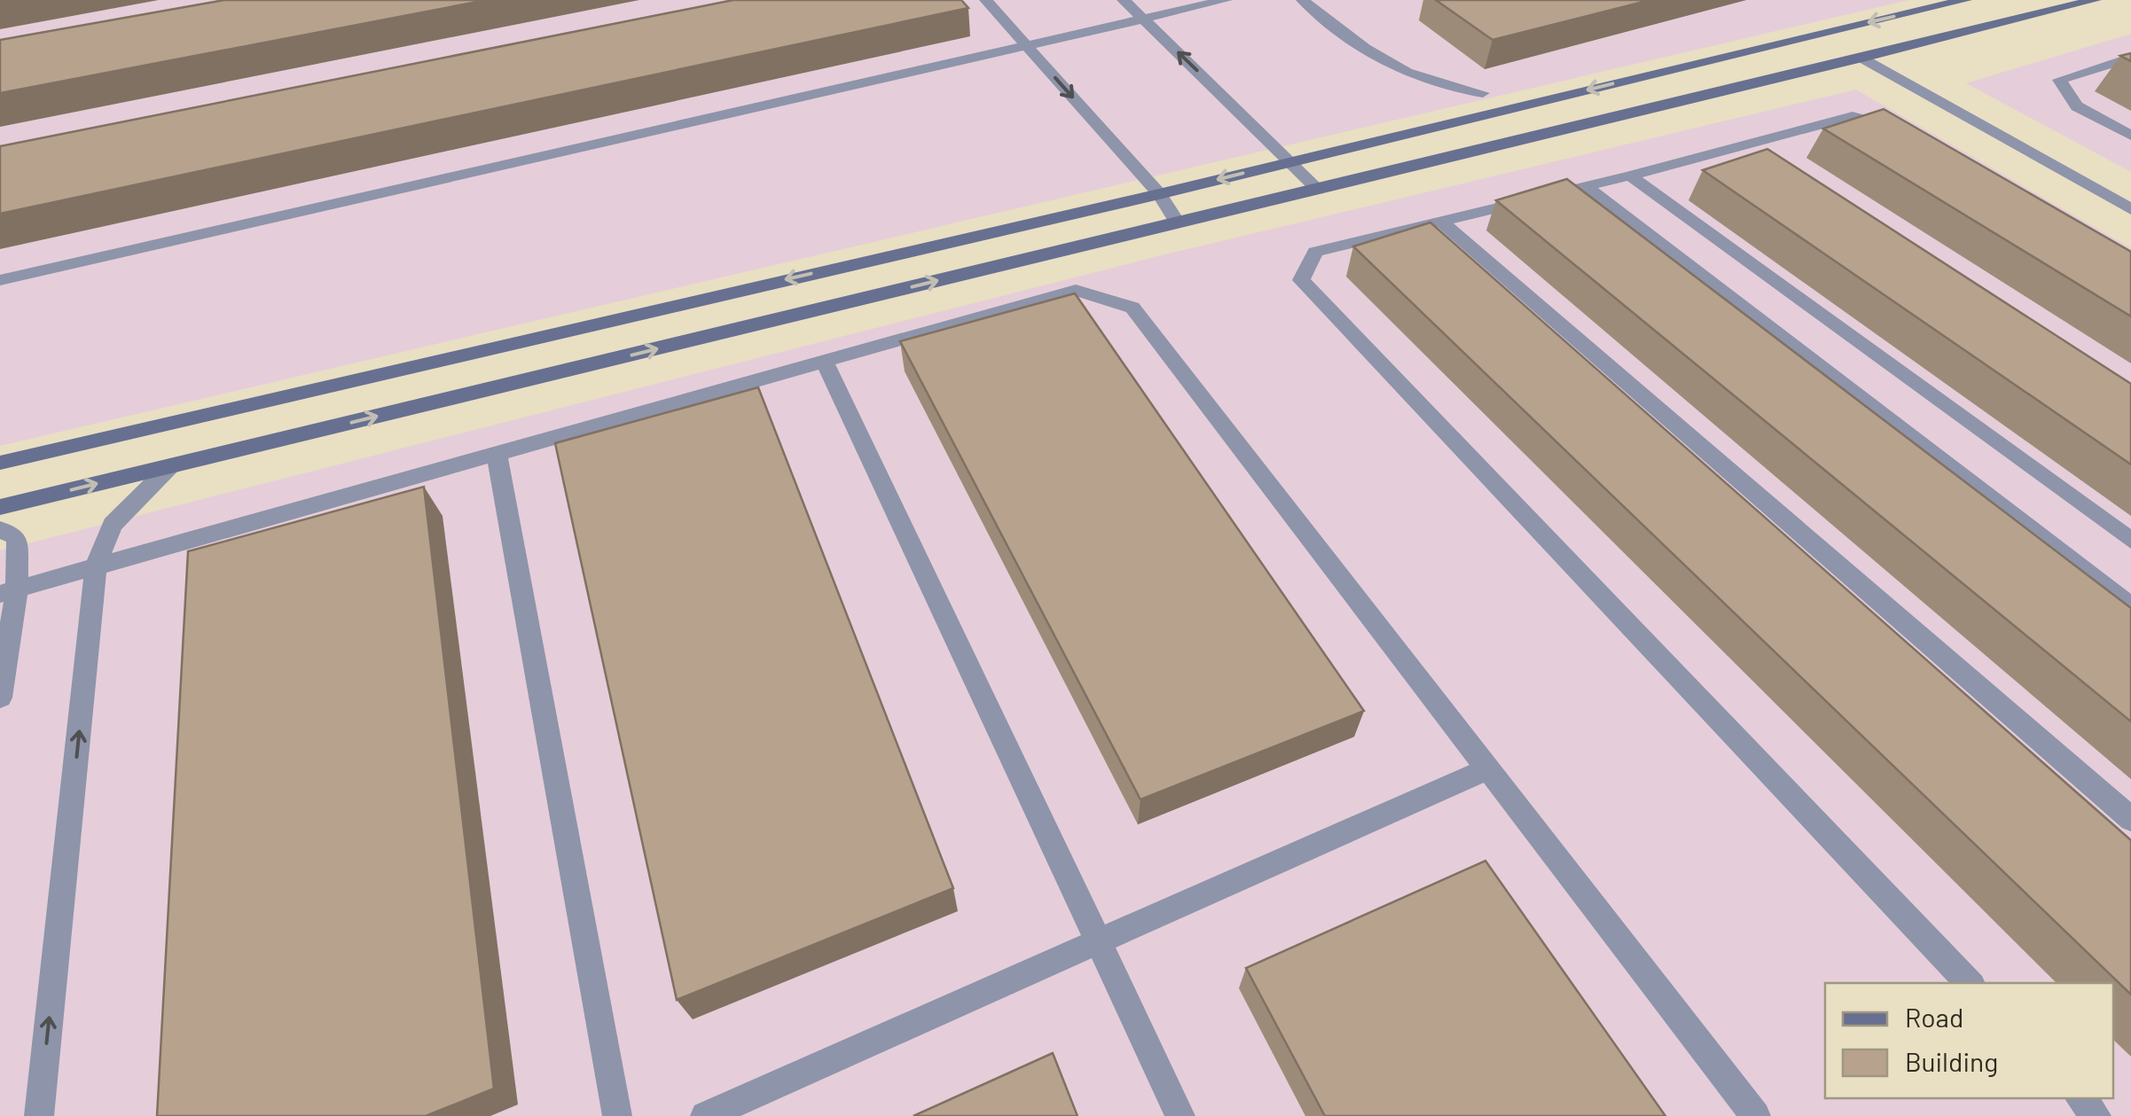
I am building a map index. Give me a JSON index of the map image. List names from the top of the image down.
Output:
{
  "legend": ["Road", "Building"]
}
